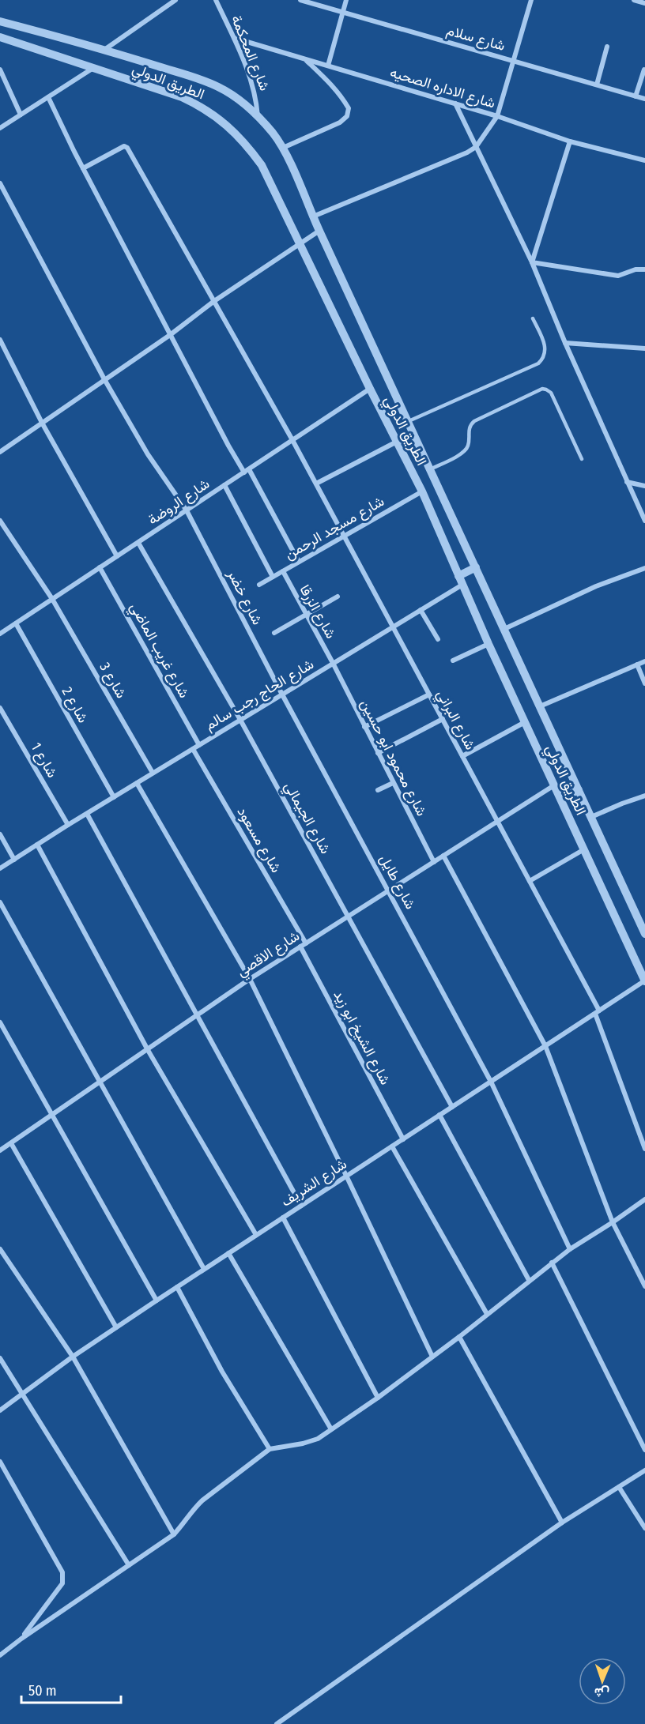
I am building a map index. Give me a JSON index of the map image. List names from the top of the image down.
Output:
{
  "streets": {
    "street": [
      "شارع سلام",
      "شارع المحكمة",
      "الطريق الدولي",
      "شارع الاداره الصحيه",
      "شارع الروضة",
      "شارع مسجد الرحمن",
      "شارع خضر",
      "شارع الزرقا",
      "شارع غريب الماضي",
      "شارع 3",
      "شارع الحاج رجب سالم",
      "شارع 2",
      "شارع البراني",
      "شارع محمود ابو حسين",
      "شارع 1",
      "شارع الجيمالي",
      "شارع مسعود",
      "شارع طايل",
      "شارع الاقصي",
      "شارع الشيخ ابو زيد",
      "شارع الشريف"
    ]
  },
  "crossings": [
    ["شارع المحكمة", "الطريق الدولي"],
    ["شارع المحكمة", "شارع الاداره الصحيه"],
    ["الطريق الدولي", "شارع الروضة"],
    ["الطريق الدولي", "شارع مسجد الرحمن"],
    ["الطريق الدولي", "شارع الحاج رجب سالم"],
    ["الطريق الدولي", "شارع الاقصي"],
    ["الطريق الدولي", "شارع الشريف"],
    ["شارع الروضة", "شارع خضر"],
    ["شارع الروضة", "شارع غريب الماضي"],
    ["شارع الروضة", "شارع 3"],
    ["شارع الروضة", "شارع 2"],
    ["شارع الروضة", "شارع البراني"],
    ["شارع الروضة", "شارع الجيمالي"],
    ["شارع مسجد الرحمن", "شارع الزرقا"],
    ["شارع مسجد الرحمن", "شارع البراني"],
    ["شارع خضر", "شارع الحاج رجب سالم"],
    ["شارع خضر", "شارع طايل"],
    ["شارع الزرقا", "شارع الحاج رجب سالم"],
    ["شارع الزرقا", "شارع محمود ابو حسين"],
    ["شارع غريب الماضي", "شارع الحاج رجب سالم"],
    ["شارع 3", "شارع الحاج رجب سالم"],
    ["شارع الحاج رجب سالم", "شارع 2"],
    ["شارع الحاج رجب سالم", "شارع البراني"],
    ["شارع الحاج رجب سالم", "شارع محمود ابو حسين"],
    ["شارع الحاج رجب سالم", "شارع 1"],
    ["شارع الحاج رجب سالم", "شارع الجيمالي"],
    ["شارع الحاج رجب سالم", "شارع مسعود"],
    ["شارع الحاج رجب سالم", "شارع طايل"],
    ["شارع البراني", "شارع الاقصي"],
    ["شارع البراني", "شارع الشريف"],
    ["شارع محمود ابو حسين", "شارع الاقصي"],
    ["شارع الجيمالي", "شارع الاقصي"],
    ["شارع الجيمالي", "شارع الشريف"],
    ["شارع مسعود", "شارع الاقصي"],
    ["شارع طايل", "شارع الاقصي"],
    ["شارع طايل", "شارع الشريف"],
    ["شارع الاقصي", "شارع الشيخ ابو زيد"],
    ["شارع الشيخ ابو زيد", "شارع الشريف"]
  ],
  "scale_bar": "50 m",
  "north": "bottom"
}
